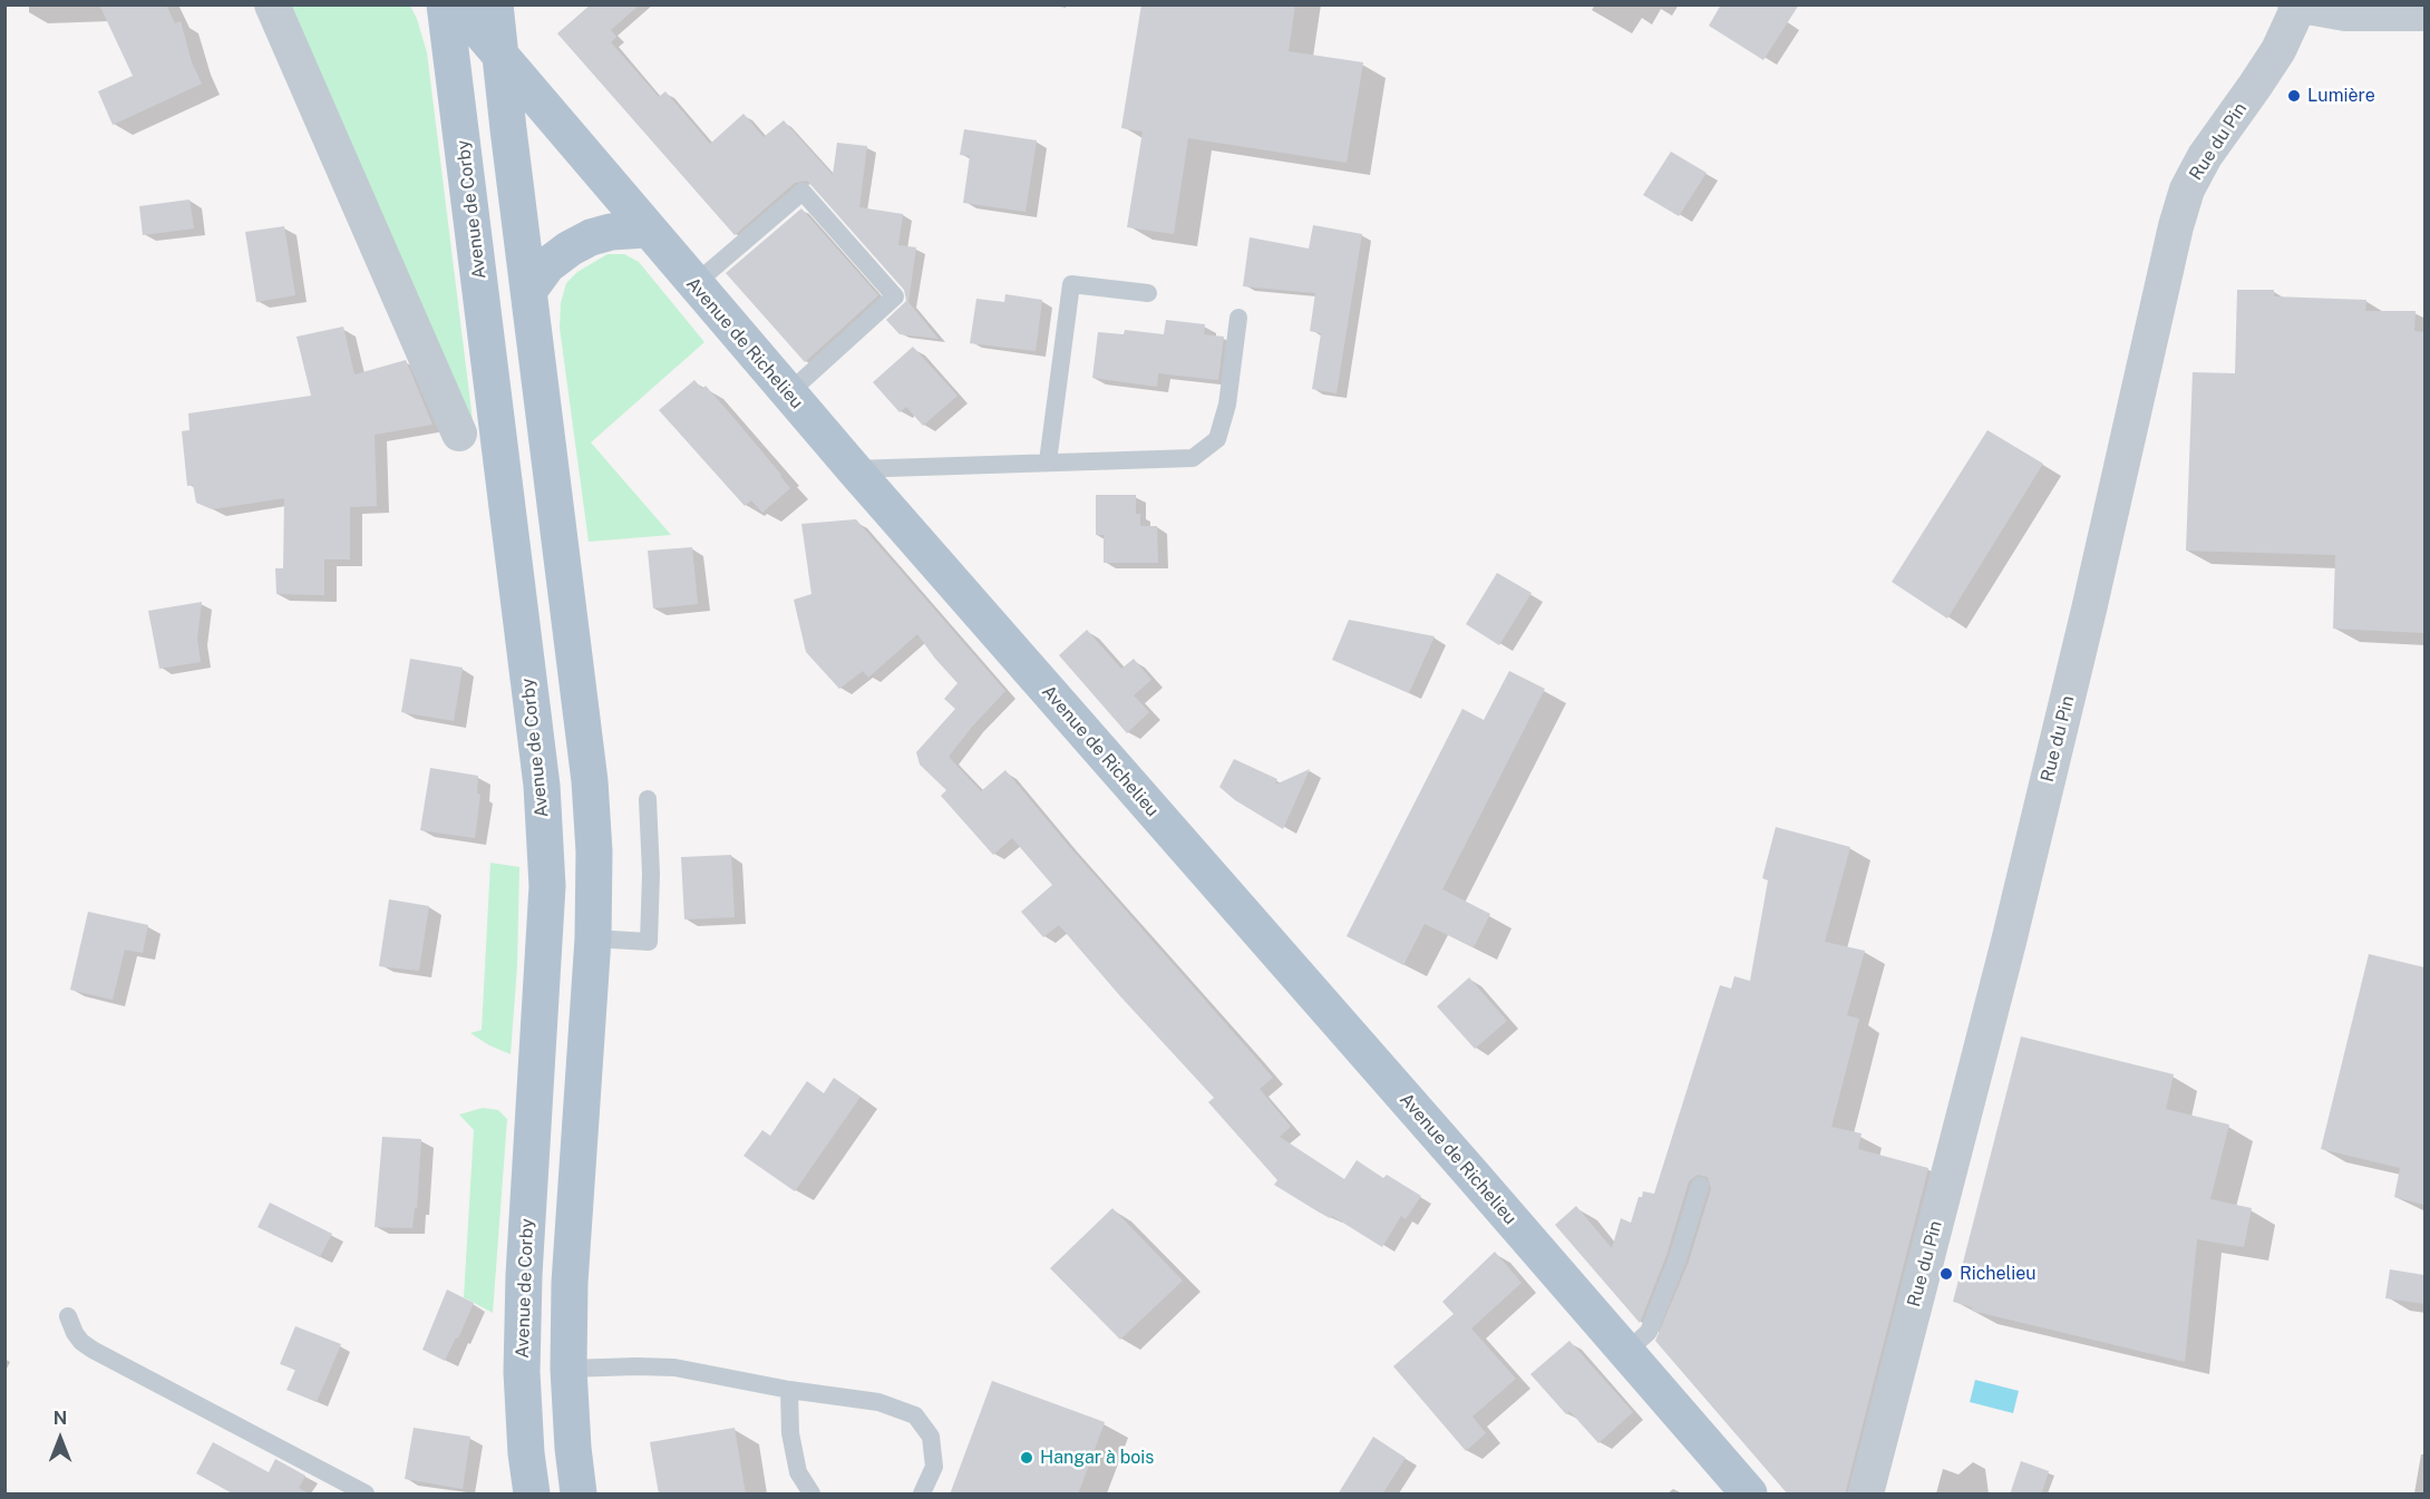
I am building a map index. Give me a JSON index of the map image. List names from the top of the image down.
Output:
{
  "streets": {
    "main road": ["Avenue de Corby", "Avenue de Richelieu"],
    "street": ["Rue du Pin"]
  },
  "places": ["Lumière", "Richelieu", "Hangar à bois"],
  "north": "top"
}
